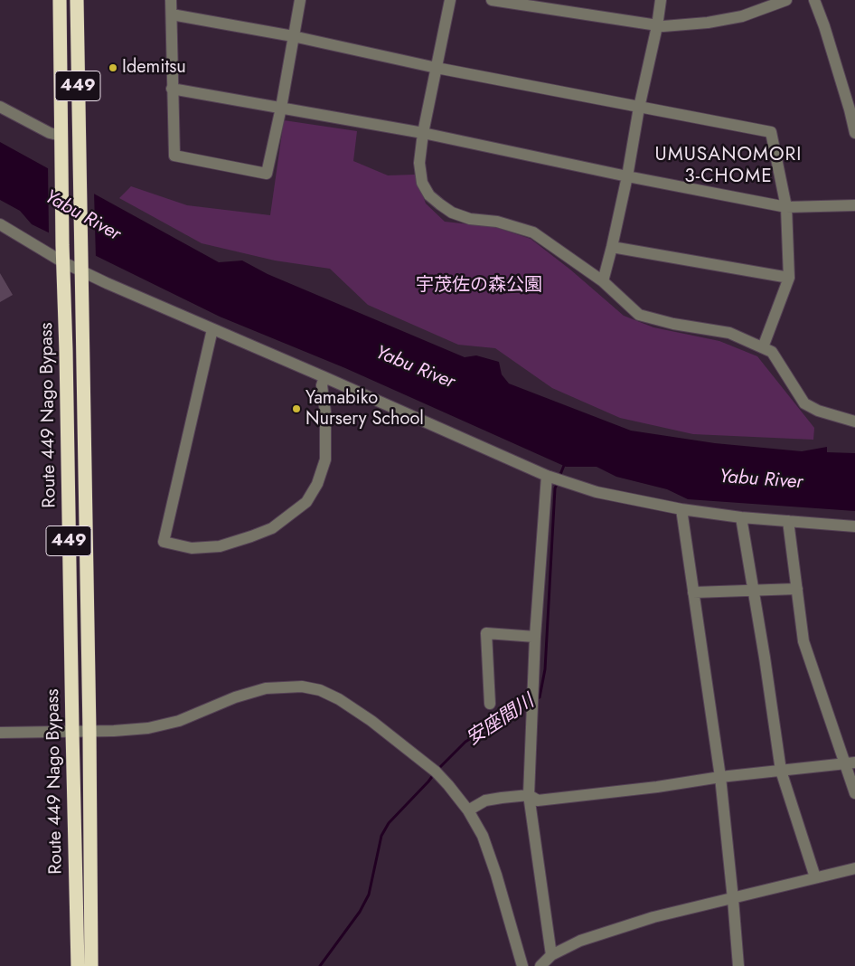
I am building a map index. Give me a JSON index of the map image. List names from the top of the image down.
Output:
{
  "streets": {
    "highway": ["449", "Route 449 Nago Bypass"]
  },
  "districts": ["UMUSANOMORI 3-CHOME"],
  "water": ["Yabu River", "安座間川"],
  "parks": ["宇茂佐の森公園"],
  "places": ["Idemitsu", "Yamabiko Nursery School"]
}
